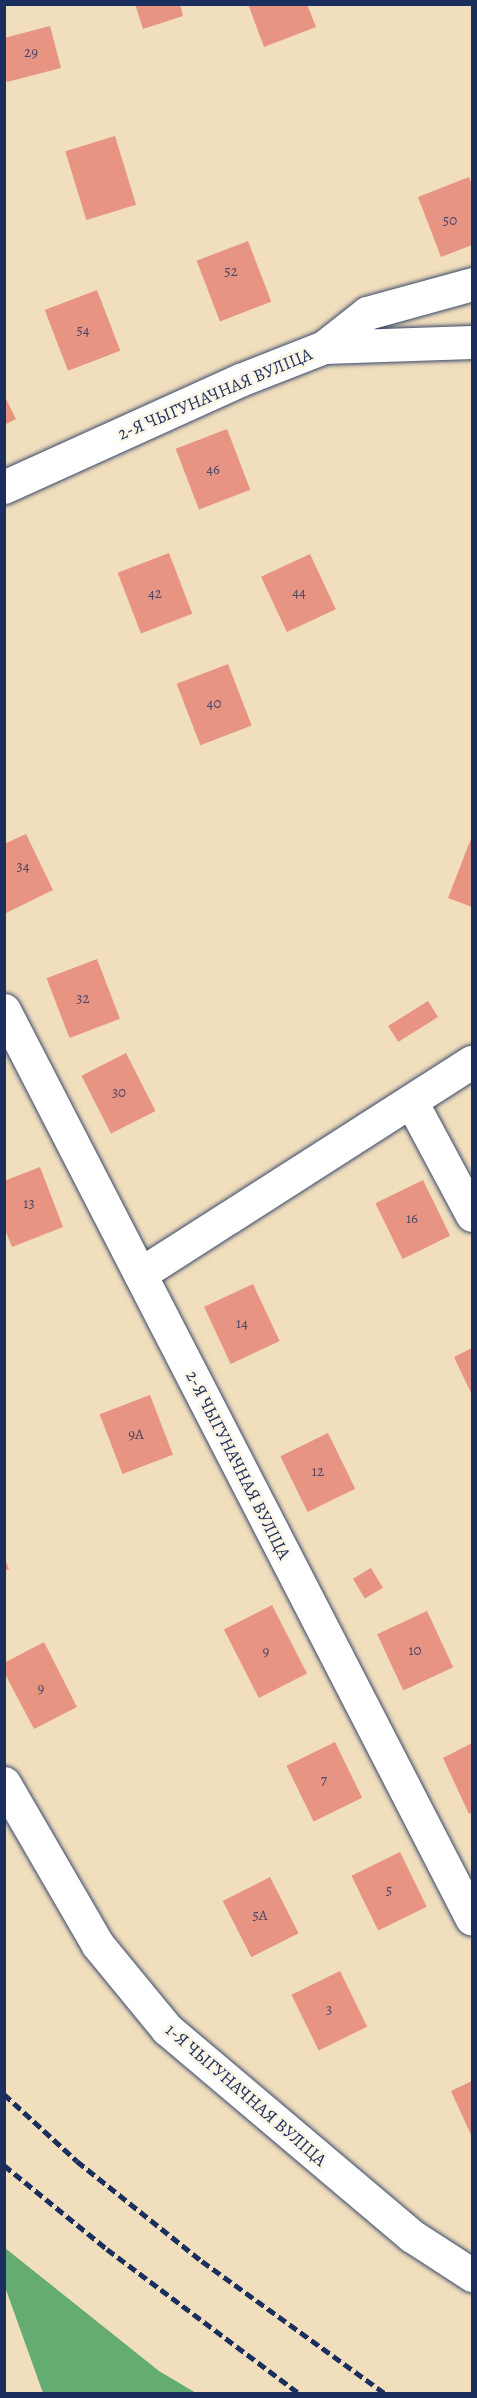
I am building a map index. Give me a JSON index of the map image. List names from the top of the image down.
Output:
{
  "streets": {
    "street": ["2-Я ЧЫГУНАЧНАЯ ВУЛІЦА", "1-Я ЧЫГУНАЧНАЯ ВУЛІЦА"]
  },
  "house_numbers": [
    "29",
    "50",
    "52",
    "54",
    "46",
    "44",
    "42",
    "40",
    "34",
    "32",
    "30",
    "13",
    "16",
    "14",
    "9А",
    "12",
    "10",
    "9",
    "9",
    "7",
    "5",
    "5А",
    "3"
  ]
}
